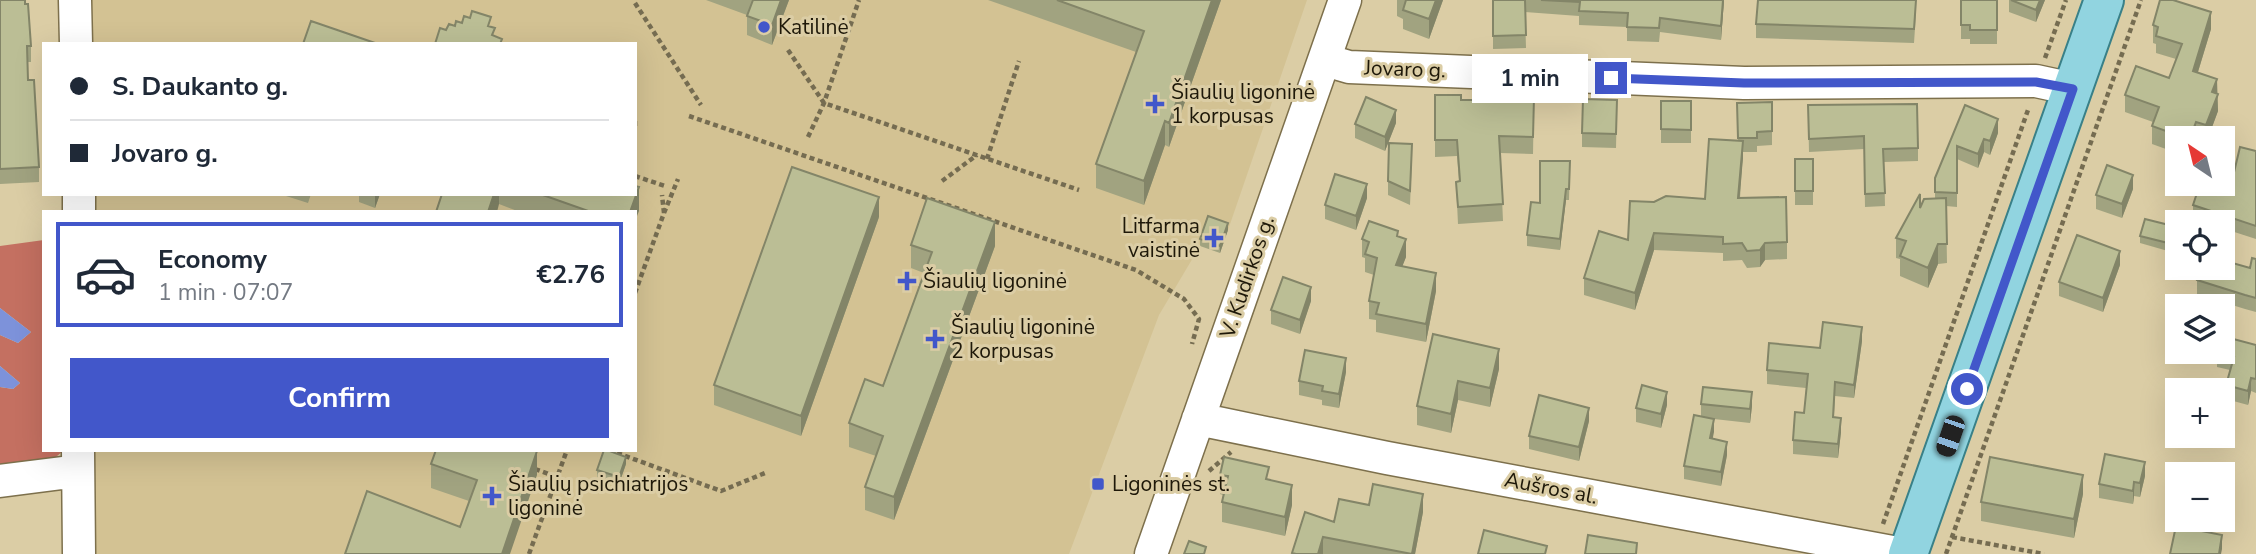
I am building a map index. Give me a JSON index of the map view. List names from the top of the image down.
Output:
{
  "streets": {
    "street": ["Jovaro g.", "V. Kudirkos g.", "Aušros al."]
  },
  "crossings": [
    ["Jovaro g.", "V. Kudirkos g."],
    ["V. Kudirkos g.", "Aušros al."]
  ],
  "places": {
    "other": ["Katilinė"],
    "health": [
      "Šiaulių ligoninė 1 korpusas",
      "Litfarma vaistinė",
      "Šiaulių ligoninė",
      "Šiaulių ligoninė 2 korpusas",
      "Šiaulių psichiatrijos ligoninė"
    ],
    "transit": ["Ligoninės st."]
  },
  "north": "top left",
  "page": {
    "banner": ["S. Daukanto g.", "Jovaro g."],
    "bubble": "1 min",
    "map_buttons": ["+", "−"],
    "list": [
      {
        "name": "Economy",
        "note": "1 min · 07:07",
        "value": "€2.76"
      }
    ],
    "buttons": "Confirm"
  }
}
